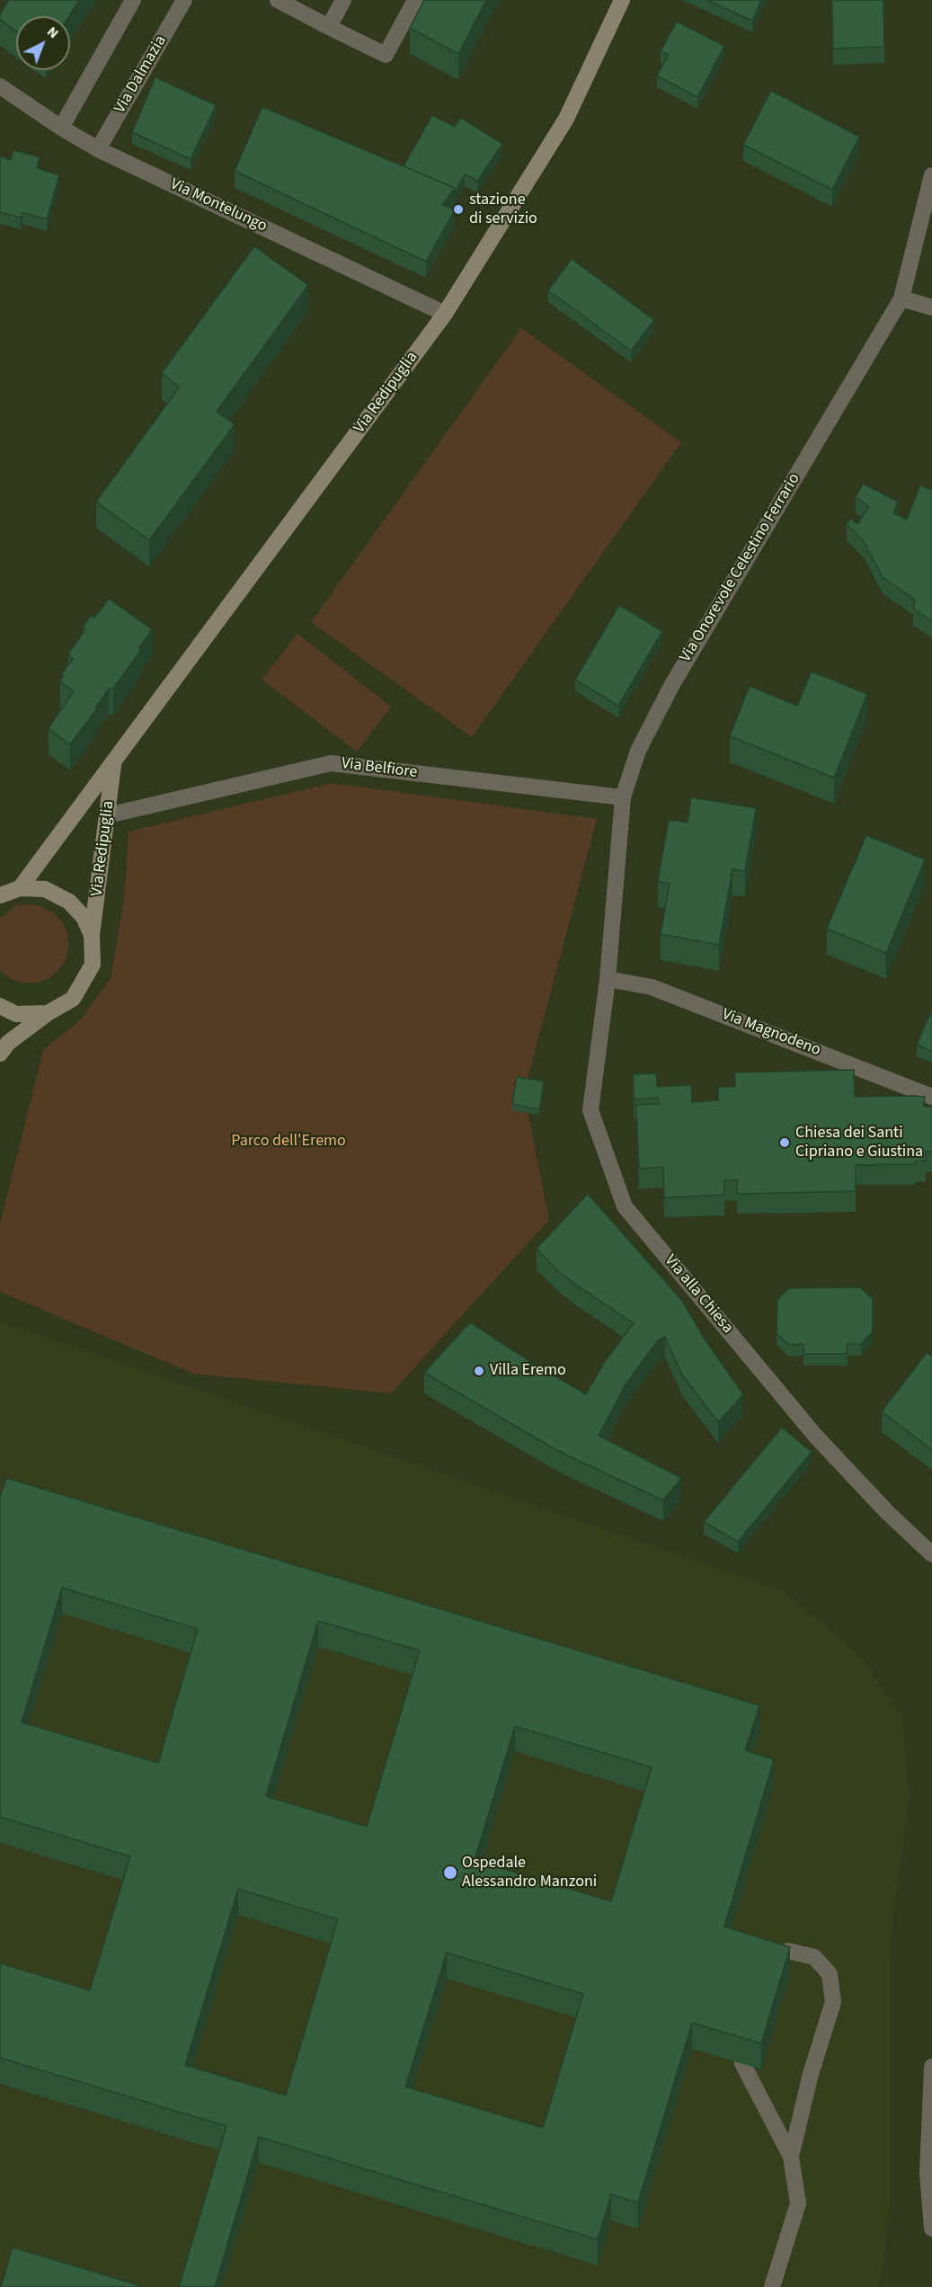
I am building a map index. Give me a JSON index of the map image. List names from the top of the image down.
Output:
{
  "streets": {
    "main road": ["Via Redipuglia"],
    "street": [
      "Via Dalmazia",
      "Via Montelungo",
      "Via Onorevole Celestino Ferrario",
      "Via Belfiore",
      "Via Magnodeno",
      "Via alla Chiesa"
    ]
  },
  "crossings": [
    ["Via Dalmazia", "Via Montelungo"],
    ["Via Montelungo", "Via Redipuglia"],
    ["Via Redipuglia", "Via Belfiore"],
    ["Via Onorevole Celestino Ferrario", "Via Belfiore"],
    ["Via Onorevole Celestino Ferrario", "Via Magnodeno"],
    ["Via Onorevole Celestino Ferrario", "Via alla Chiesa"],
    ["Via Magnodeno", "Via alla Chiesa"]
  ],
  "parks": ["Parco dell'Eremo"],
  "places": [
    "stazione di servizio",
    "Chiesa dei Santi Cipriano e Giustina",
    "Villa Eremo",
    "Ospedale Alessandro Manzoni"
  ],
  "north": "top right"
}
